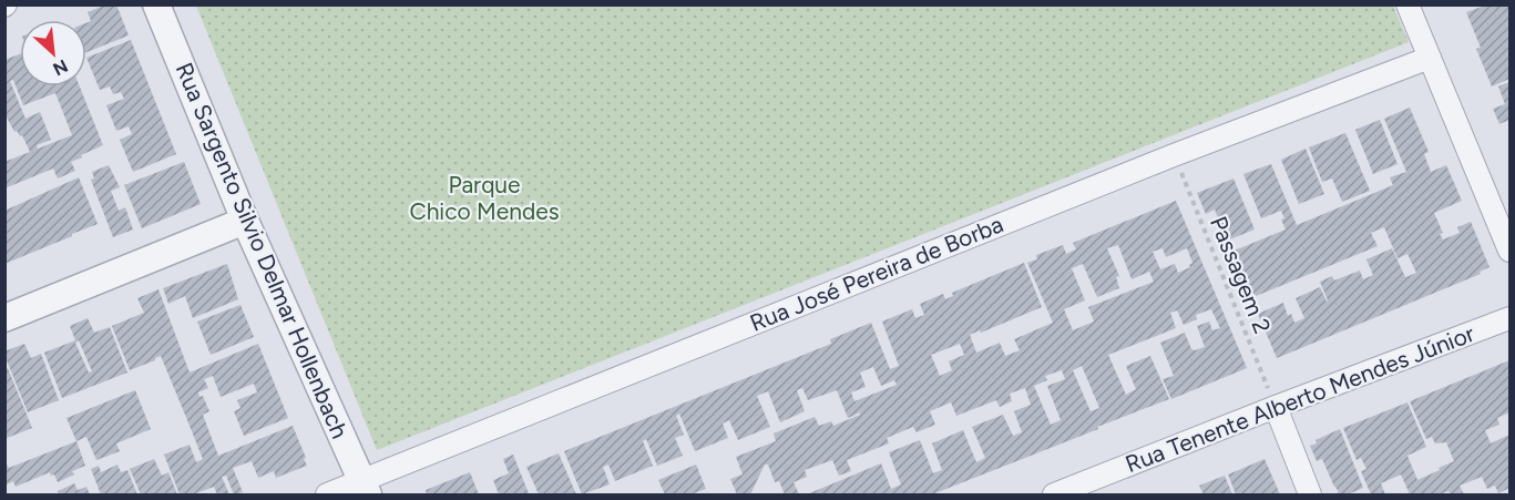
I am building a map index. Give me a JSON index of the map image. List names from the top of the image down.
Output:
{
  "streets": {
    "street": ["Rua Sargento Silvio Delmar Hollenbach", "Rua José Pereira de Borba", "Rua Tenente Alberto Mendes Júnior"],
    "path": ["Passagem 2"]
  },
  "crossings": [
    ["Rua Sargento Silvio Delmar Hollenbach", "Rua José Pereira de Borba"],
    ["Rua José Pereira de Borba", "Passagem 2"],
    ["Passagem 2", "Rua Tenente Alberto Mendes Júnior"]
  ],
  "parks": ["Parque Chico Mendes"],
  "north": "bottom right"
}
